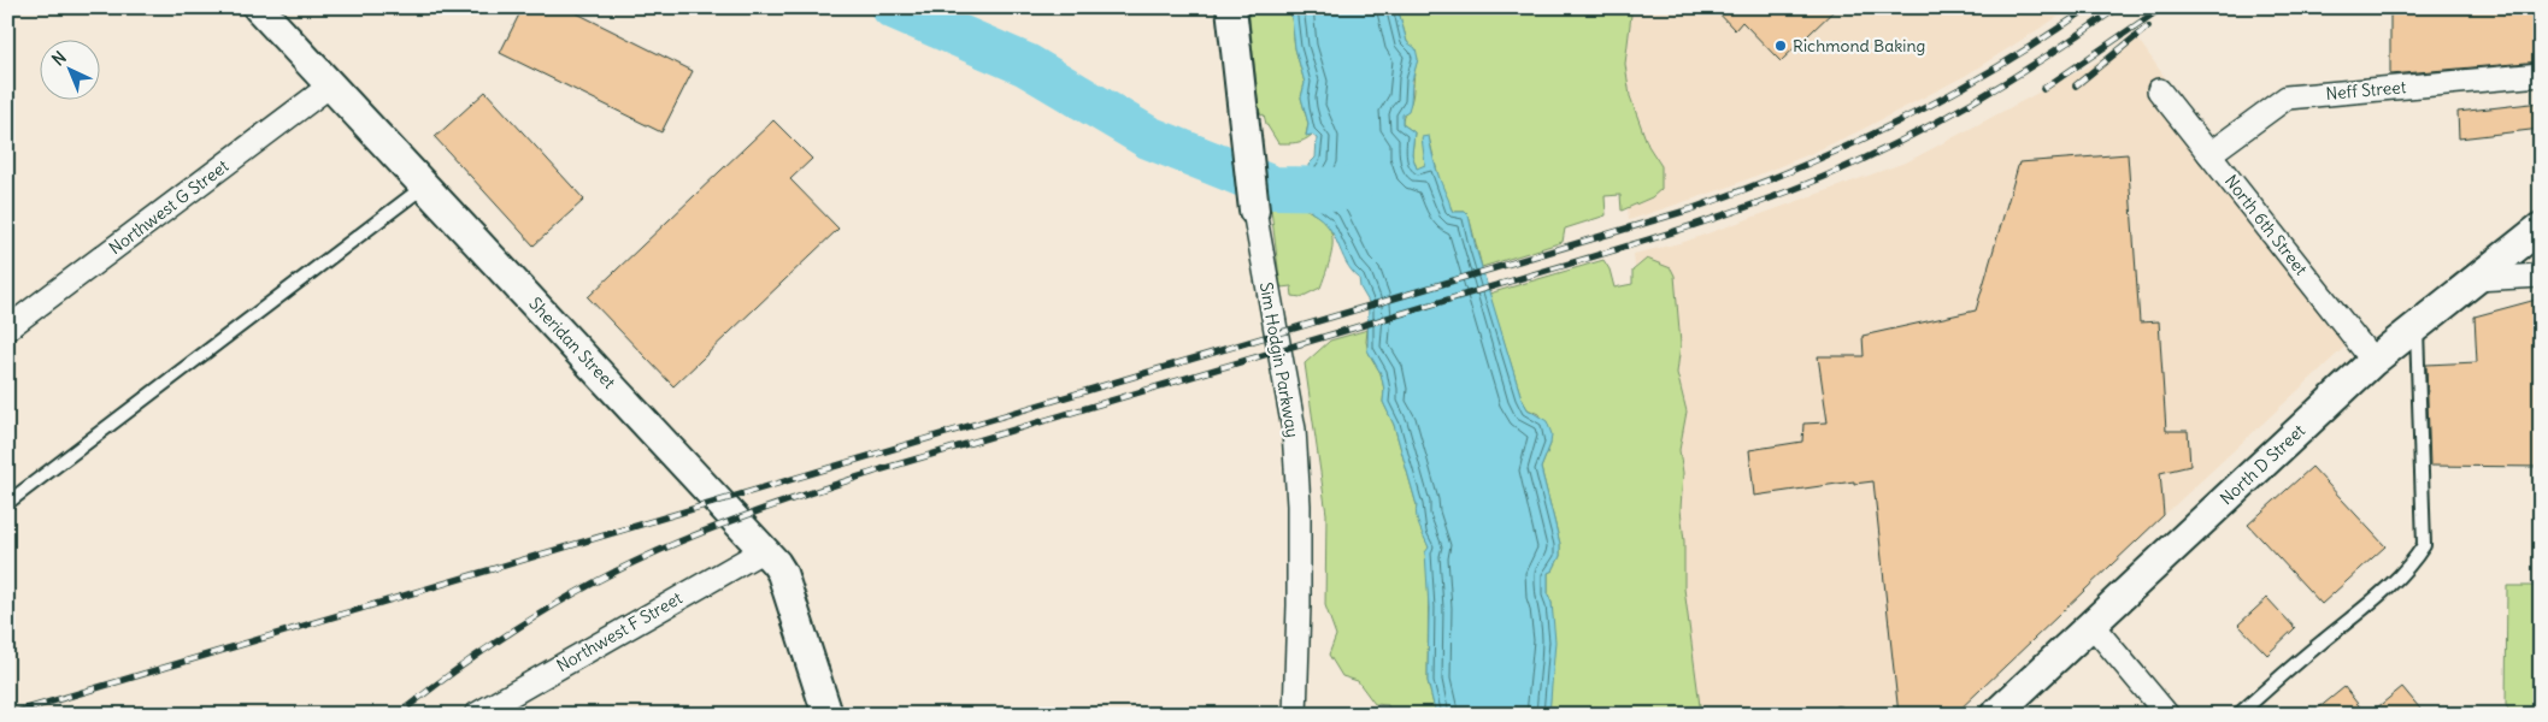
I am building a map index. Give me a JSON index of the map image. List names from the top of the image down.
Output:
{
  "streets": {
    "street": [
      "Neff Street",
      "Northwest G Street",
      "North 6th Street",
      "Sheridan Street",
      "Sim Hodgin Parkway",
      "North D Street",
      "Northwest F Street"
    ]
  },
  "crossings": [
    ["Neff Street", "North 6th Street"],
    ["Northwest G Street", "Sheridan Street"],
    ["North 6th Street", "North D Street"],
    ["Sheridan Street", "Northwest F Street"]
  ],
  "places": ["Richmond Baking"],
  "north": "top left"
}
